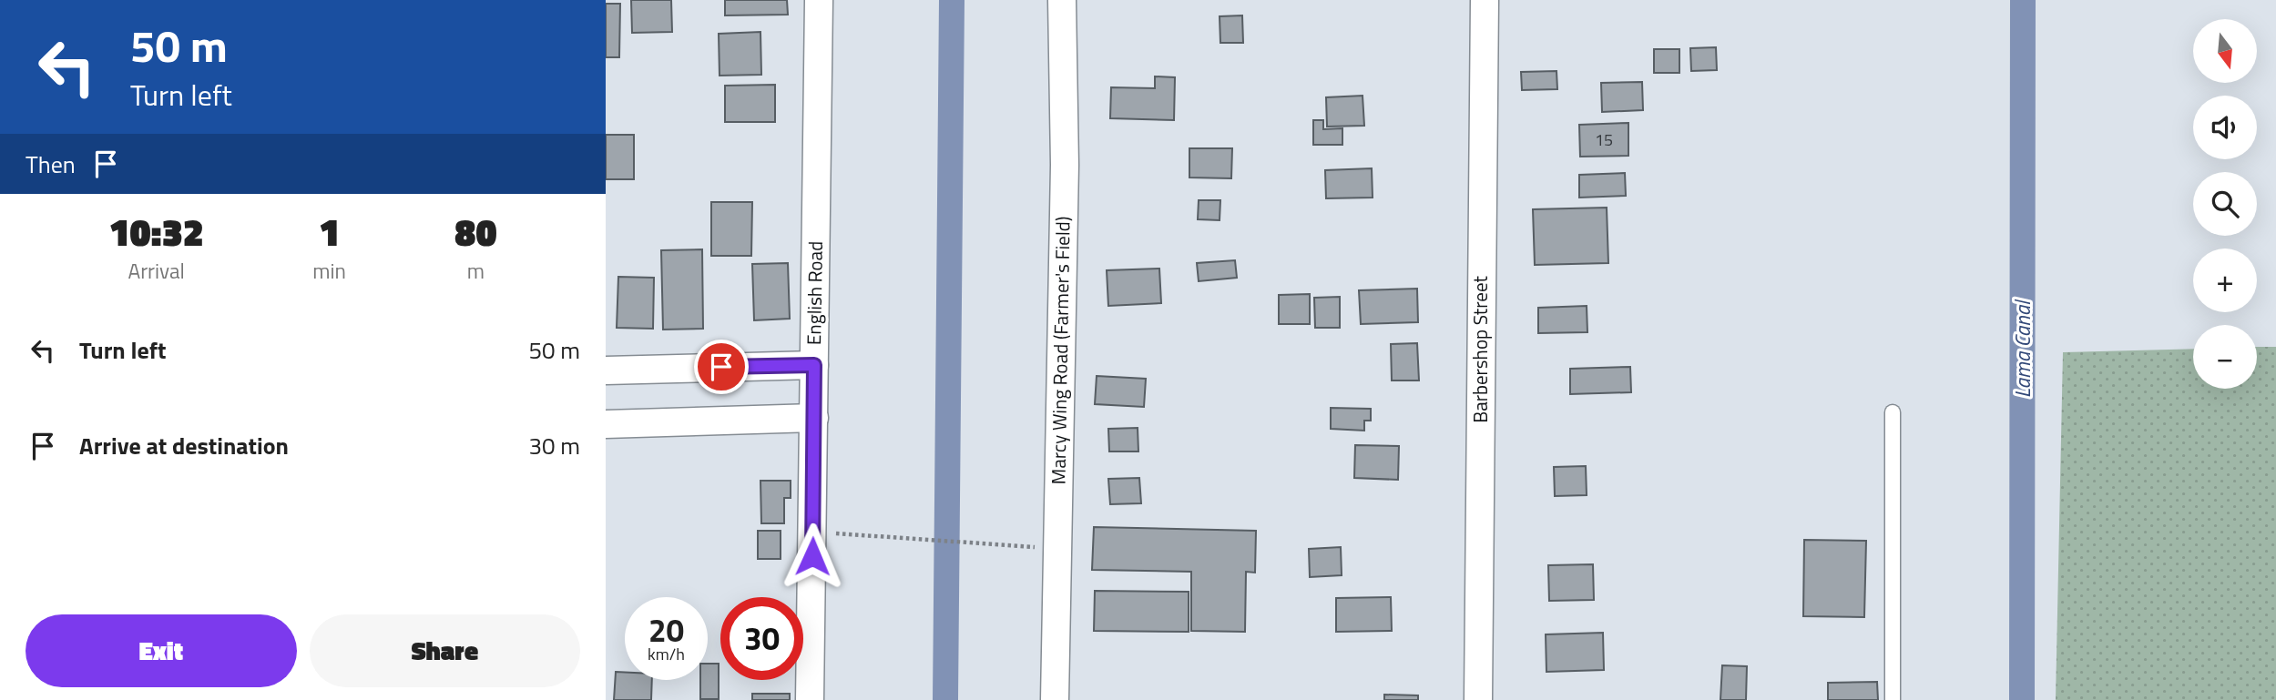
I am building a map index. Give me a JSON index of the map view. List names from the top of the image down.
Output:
{
  "streets": {
    "street": ["English Road", "Barbershop Street", "Marcy Wing Road (Farmer's Field)"]
  },
  "water": ["Lama Canal"],
  "house_numbers": ["15"],
  "north": "bottom",
  "page": {
    "turn": ["50 m", "Turn left"],
    "map_buttons": ["+", "−"],
    "then": "Then",
    "eta": [
      "10:32",
      "Arrival",
      "1",
      "min",
      "80",
      "m"
    ],
    "list": [
      {
        "name": "Turn left",
        "value": "50 m"
      },
      {
        "name": "Arrive at destination",
        "value": "30 m"
      }
    ],
    "speed": "20 km/h",
    "limit": "30",
    "buttons": ["Exit", "Share"]
  }
}
